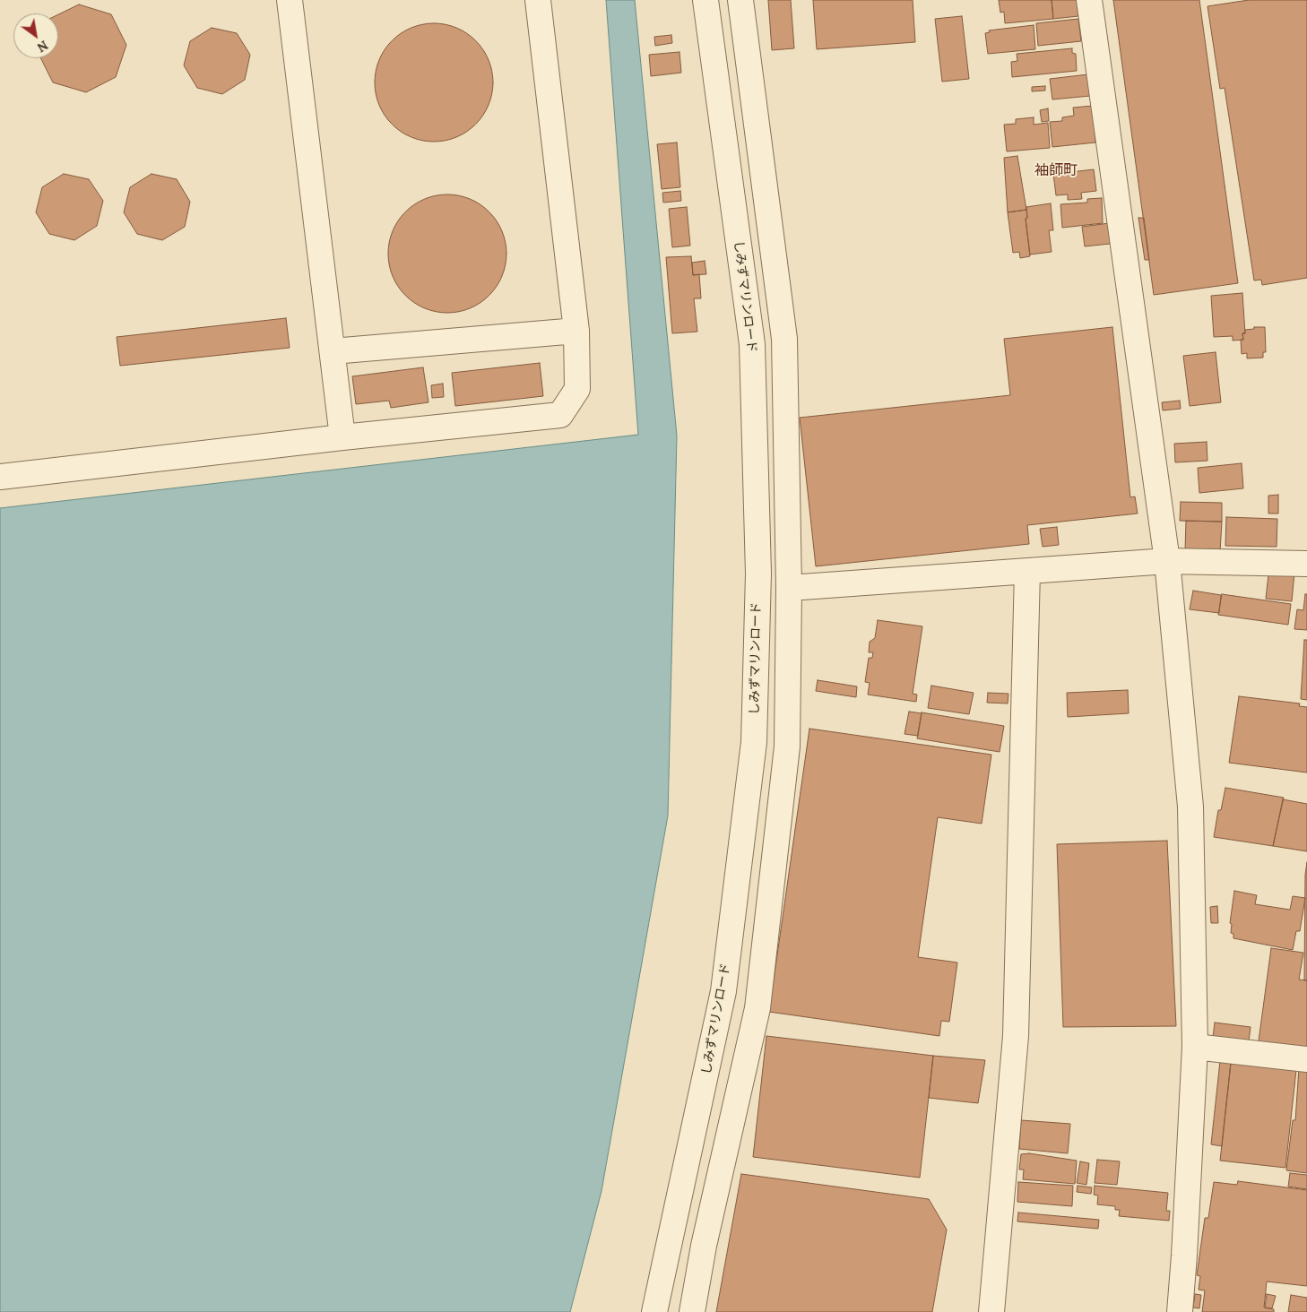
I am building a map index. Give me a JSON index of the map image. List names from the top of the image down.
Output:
{
  "streets": {
    "street": ["しみずマリンロード"]
  },
  "districts": ["袖師町"],
  "north": "bottom right"
}
